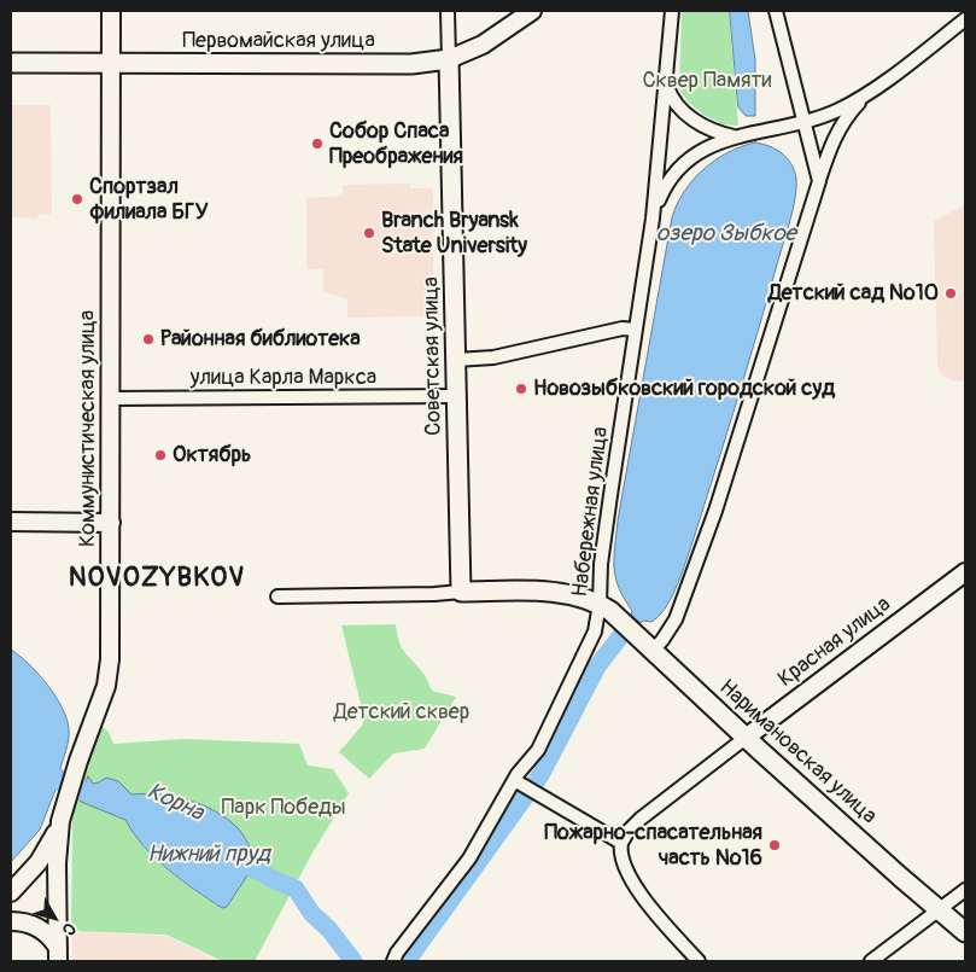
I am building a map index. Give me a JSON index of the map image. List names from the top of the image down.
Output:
{
  "streets": {
    "main road": [
      "Первомайская улица",
      "Советская улица",
      "Коммунистическая улица",
      "Красная улица",
      "Наримановская улица"
    ],
    "street": ["улица Карла Маркса", "Набережная улица"]
  },
  "crossings": [
    ["Первомайская улица", "Советская улица"],
    ["Первомайская улица", "Коммунистическая улица"],
    ["Советская улица", "улица Карла Маркса"],
    ["улица Карла Маркса", "Коммунистическая улица"],
    ["Набережная улица", "Наримановская улица"],
    ["Красная улица", "Наримановская улица"]
  ],
  "districts": ["NOVOZYBKOV"],
  "water": ["озеро Зыбкое", "Корна", "Нижний пруд"],
  "parks": ["Сквер Памяти", "Детский сквер", "Парк Победы"],
  "places": [
    "Собор Спаса Преображения",
    "Спортзал филиала БГУ",
    "Branch Bryansk State University",
    "Детский сад №10",
    "Районная библиотека",
    "Новозыбковский городской суд",
    "Октябрь",
    "Пожарно-спасательная часть №16"
  ],
  "north": "bottom right"
}
